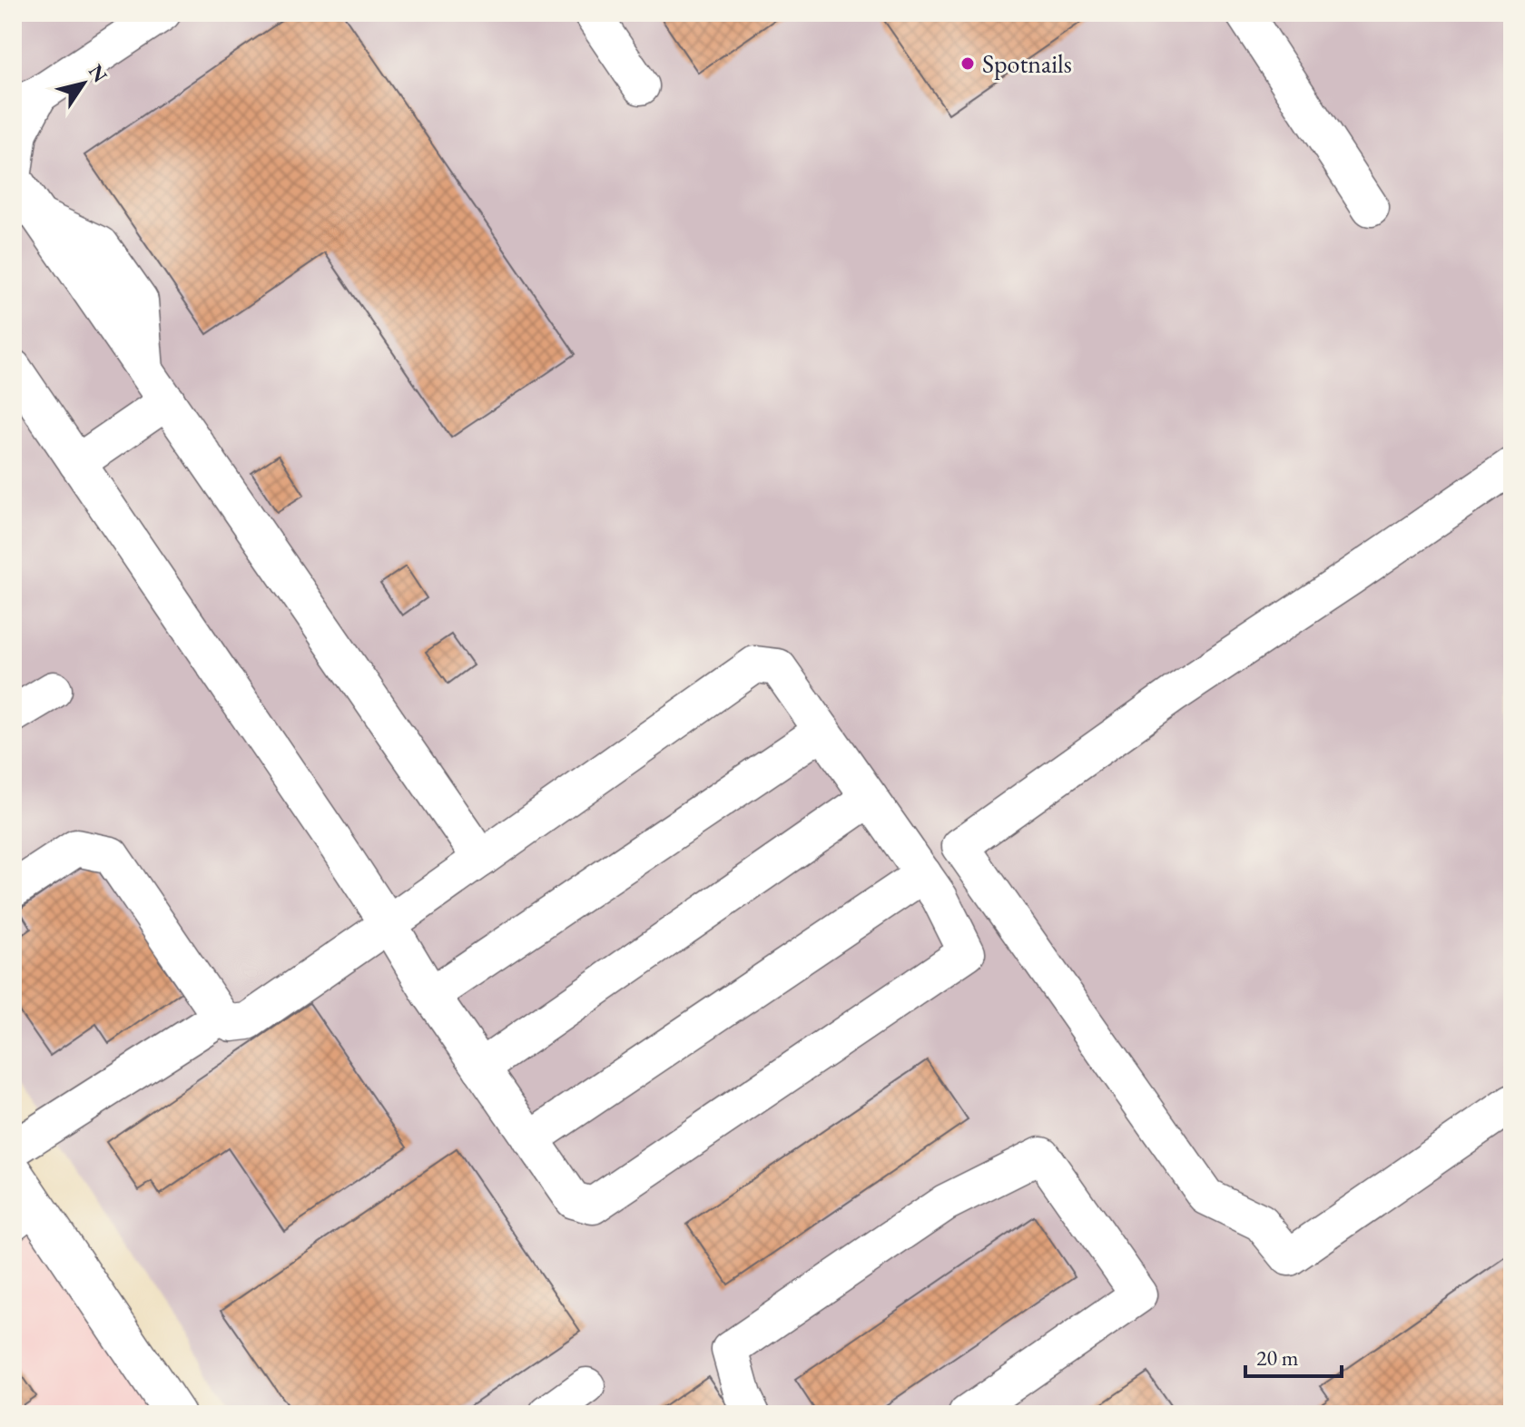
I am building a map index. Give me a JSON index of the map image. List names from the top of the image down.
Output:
{
  "places": ["Spotnails"],
  "scale_bar": "20 m",
  "north": "top right"
}
